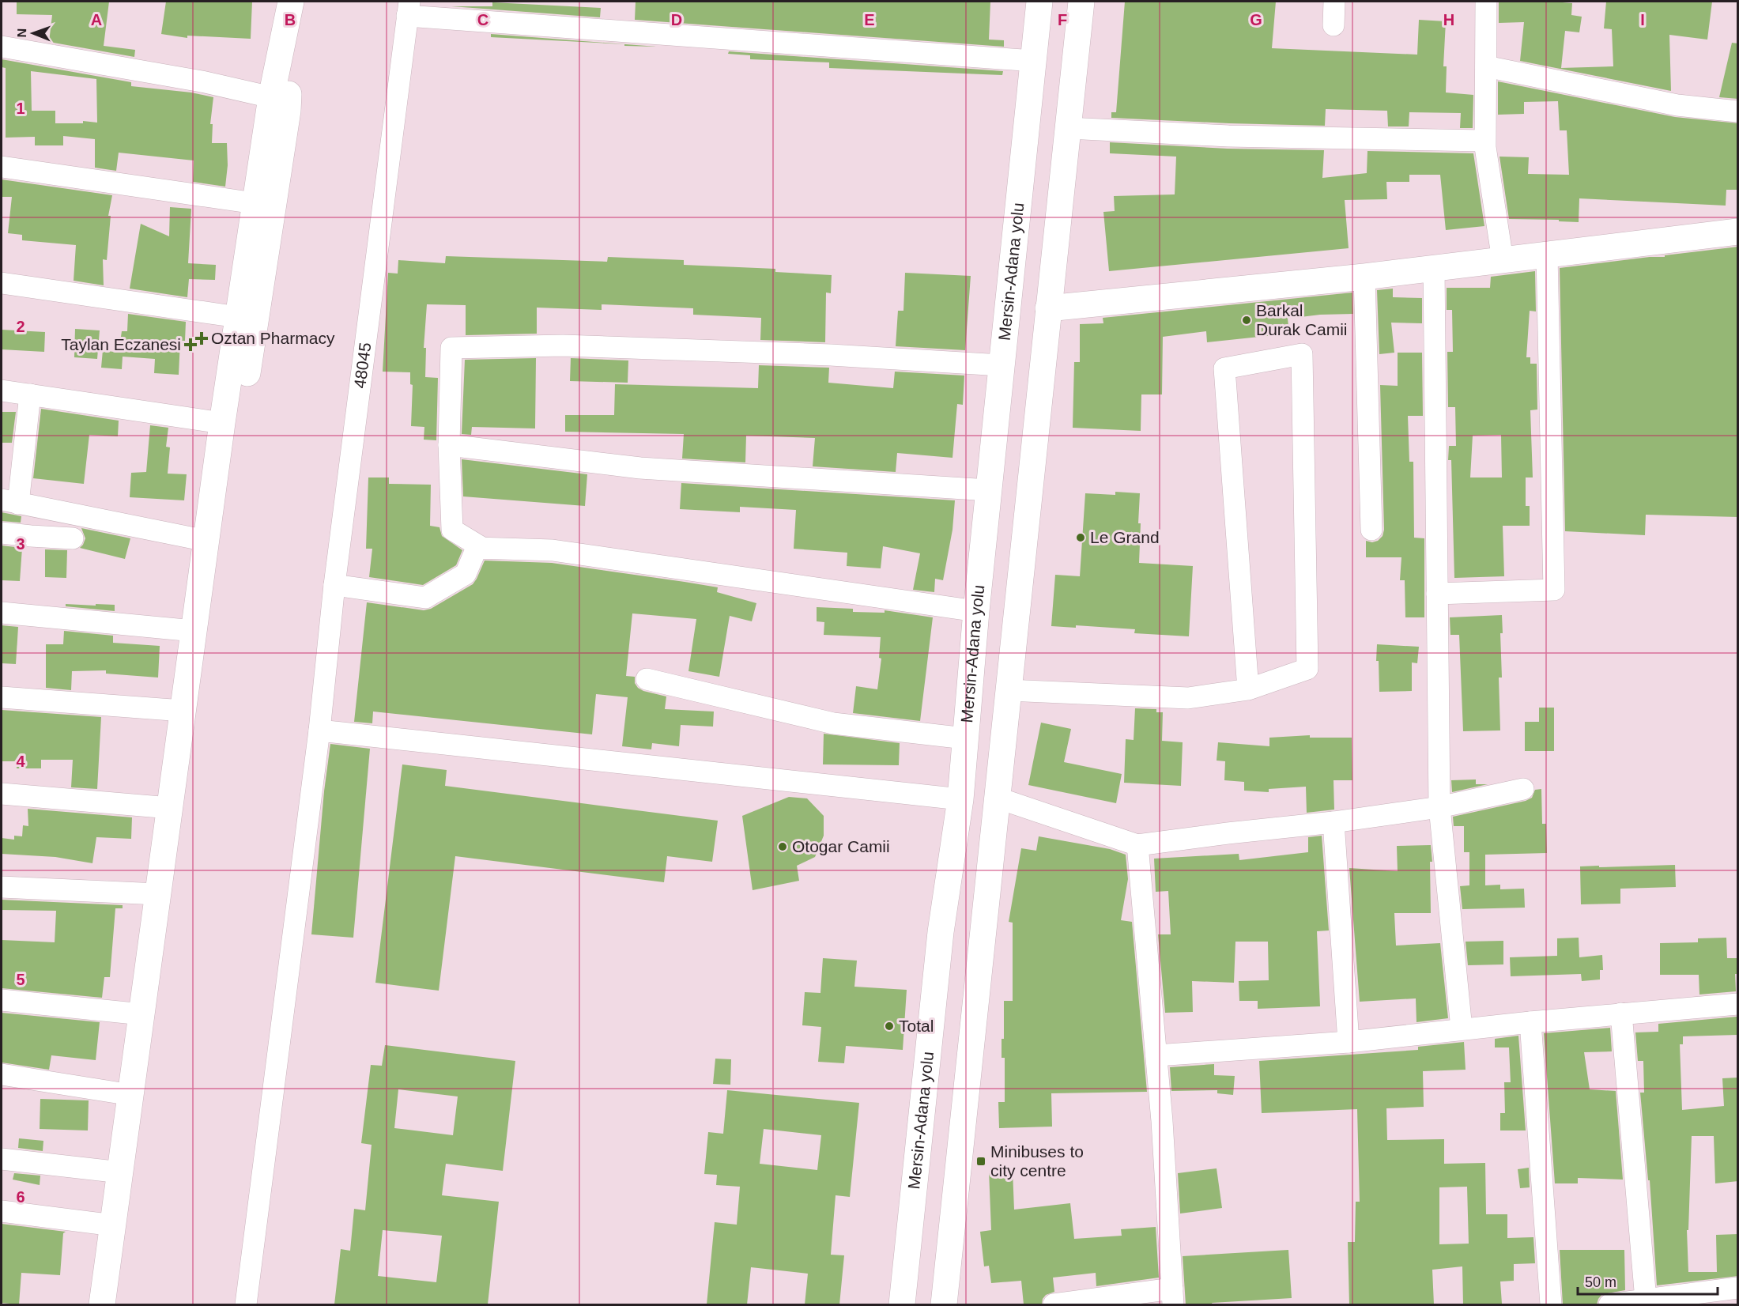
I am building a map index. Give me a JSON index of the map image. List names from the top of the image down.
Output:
{
  "streets": {
    "main road": ["Mersin-Adana yolu"],
    "street": ["48045"]
  },
  "places": {
    "other": [
      "Barkal Durak Camii",
      "Le Grand",
      "Otogar Camii",
      "Total"
    ],
    "health": ["Oztan Pharmacy", "Taylan Eczanesi"],
    "transit": ["Minibuses to city centre"]
  },
  "scale_bar": "50 m",
  "north": "left",
  "grid": {
    "columns": [
      "A",
      "B",
      "C",
      "D",
      "E",
      "F",
      "G",
      "H",
      "I"
    ],
    "rows": [
      "1",
      "2",
      "3",
      "4",
      "5",
      "6"
    ]
  }
}
